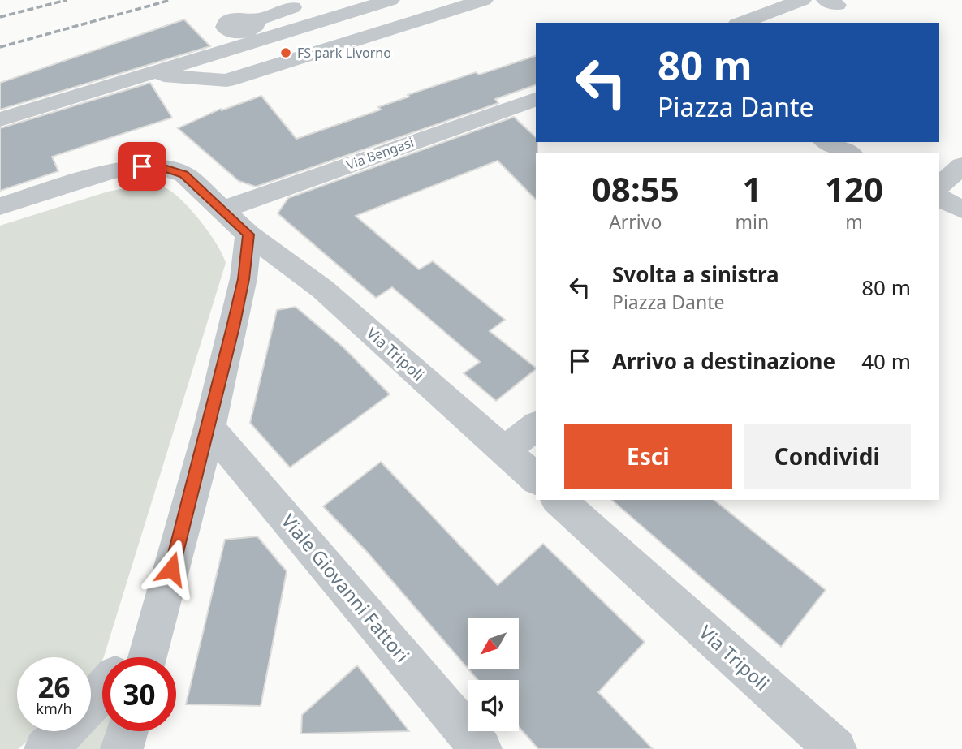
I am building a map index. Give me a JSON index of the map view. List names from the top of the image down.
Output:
{
  "streets": {
    "street": ["Via Bengasi", "Via Tripoli", "Viale Giovanni Fattori"]
  },
  "crossings": [
    ["Via Bengasi", "Via Tripoli"]
  ],
  "places": ["FS park Livorno"],
  "north": "bottom left",
  "page": {
    "turn": ["80 m", "Piazza Dante"],
    "eta": [
      "08:55",
      "Arrivo",
      "1",
      "min",
      "120",
      "m"
    ],
    "list": [
      {
        "name": "Svolta a sinistra",
        "note": "Piazza Dante",
        "value": "80 m"
      },
      {
        "name": "Arrivo a destinazione",
        "value": "40 m"
      }
    ],
    "buttons": ["Esci", "Condividi"],
    "speed": "26 km/h",
    "limit": "30"
  }
}
